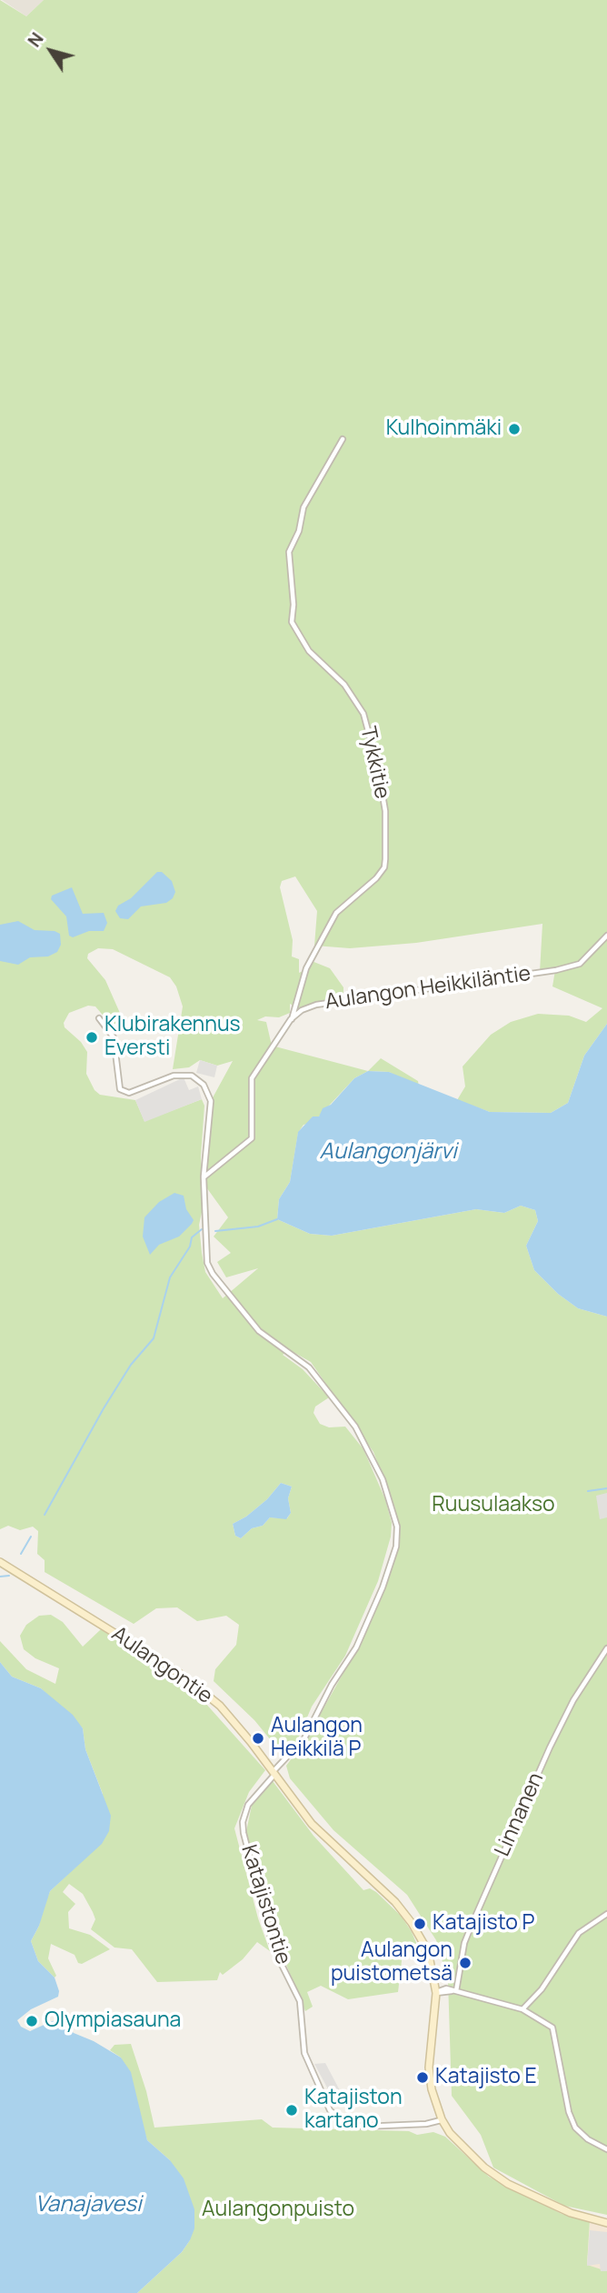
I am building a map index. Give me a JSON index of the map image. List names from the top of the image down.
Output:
{
  "streets": {
    "street": [
      "Tykkitie",
      "Aulangon Heikkiläntie",
      "Aulangontie",
      "Linnanen",
      "Katajistontie"
    ]
  },
  "crossings": [
    ["Tykkitie", "Aulangon Heikkiläntie"],
    ["Aulangontie", "Katajistontie"]
  ],
  "water": ["Aulangonjärvi", "Vanajavesi"],
  "parks": ["Ruusulaakso", "Aulangonpuisto"],
  "places": [
    "Kulhoinmäki",
    "Klubirakennus Eversti",
    "Aulangon Heikkilä P",
    "Katajisto P",
    "Aulangon puistometsä",
    "Olympiasauna",
    "Katajisto E",
    "Katajiston kartano"
  ],
  "north": "top left"
}
